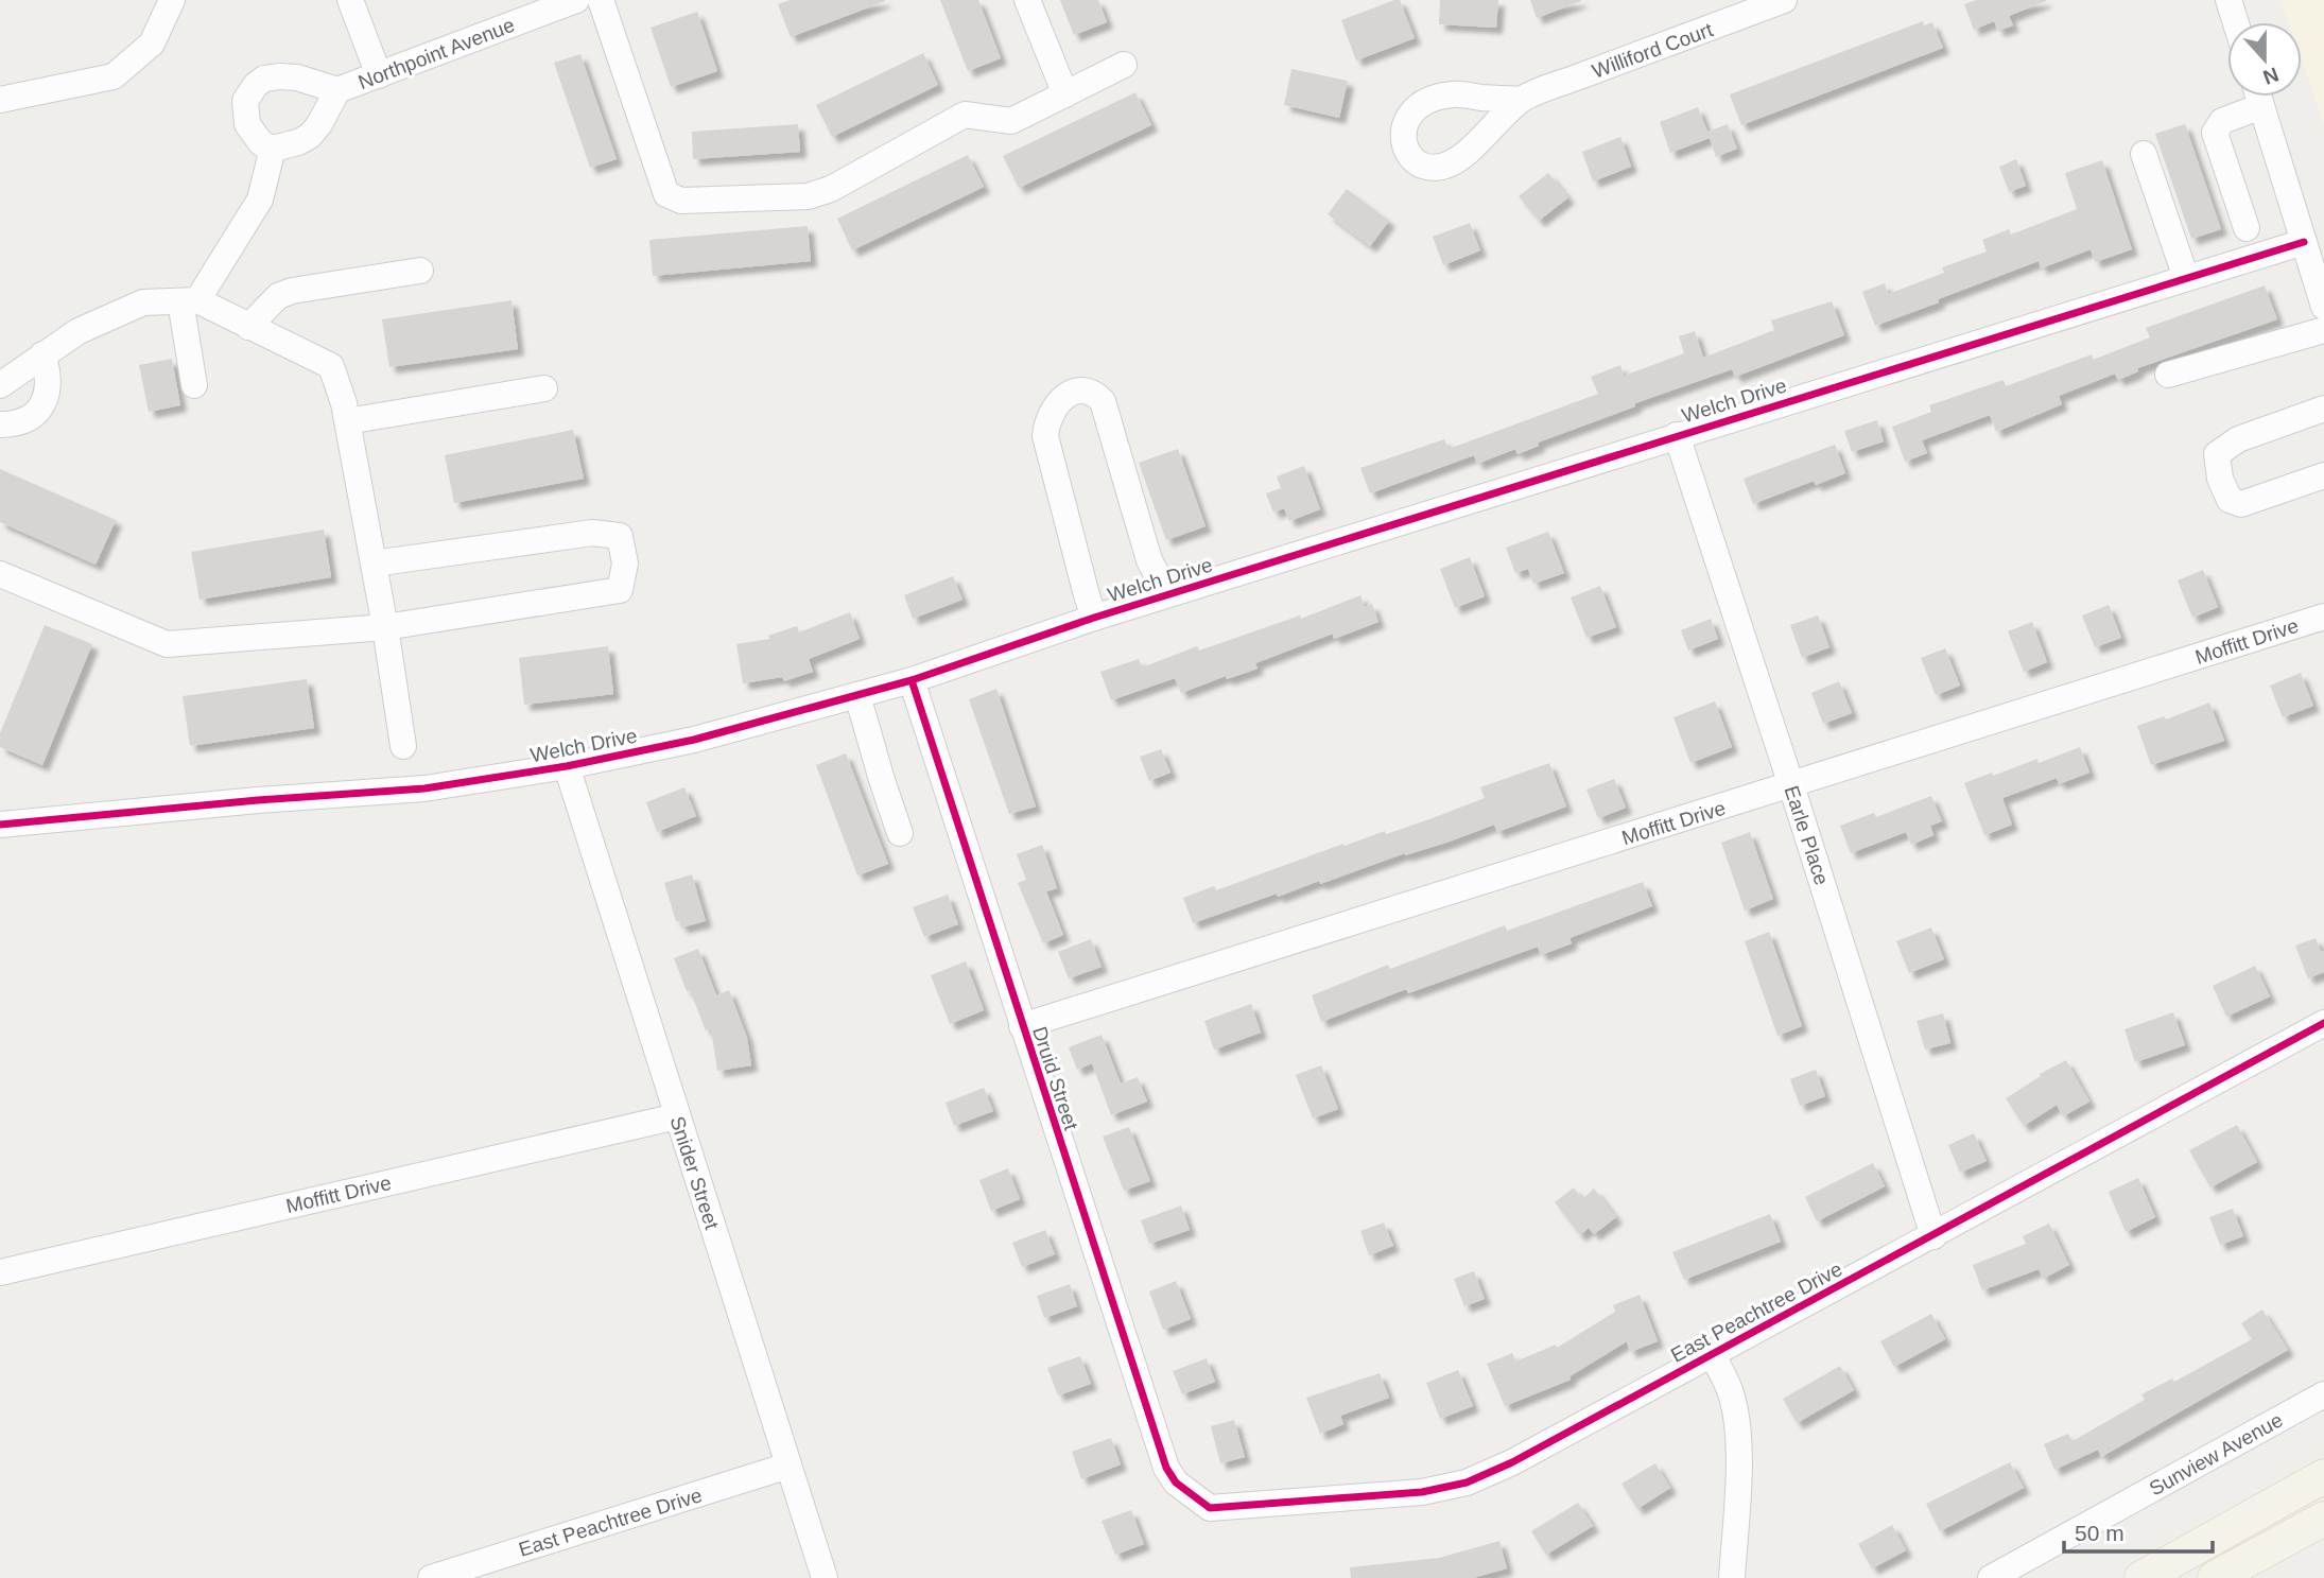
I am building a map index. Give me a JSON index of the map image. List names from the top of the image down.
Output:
{
  "streets": {
    "street": [
      "Williford Court",
      "Northpoint Avenue",
      "Welch Drive",
      "Moffitt Drive",
      "Earle Place",
      "Druid Street",
      "Snider Street",
      "East Peachtree Drive",
      "Sunview Avenue"
    ]
  },
  "crossings": [
    ["Welch Drive", "Earle Place"],
    ["Welch Drive", "Druid Street"],
    ["Welch Drive", "Snider Street"],
    ["Moffitt Drive", "Earle Place"],
    ["Moffitt Drive", "Druid Street"],
    ["Moffitt Drive", "Snider Street"],
    ["Earle Place", "East Peachtree Drive"],
    ["Druid Street", "East Peachtree Drive"],
    ["Snider Street", "East Peachtree Drive"]
  ],
  "scale_bar": "50 m",
  "north": "bottom"
}
